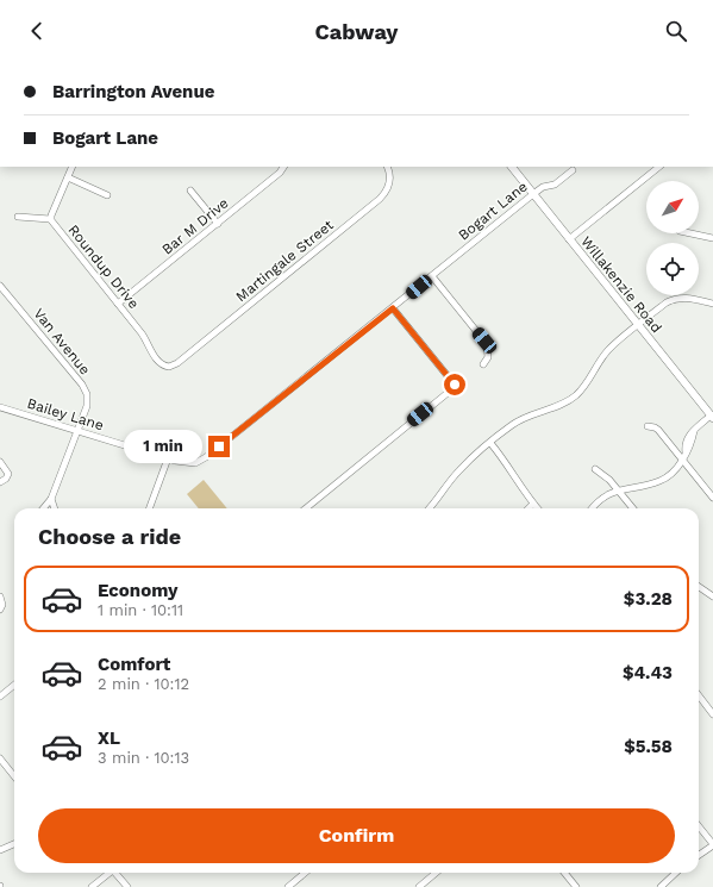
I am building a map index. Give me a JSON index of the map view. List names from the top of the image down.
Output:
{
  "streets": {
    "street": [
      "Bogart Lane",
      "Bar M Drive",
      "Martingale Street",
      "Roundup Drive",
      "Willakenzie Road",
      "Van Avenue",
      "Bailey Lane"
    ]
  },
  "crossings": [
    ["Bogart Lane", "Willakenzie Road"],
    ["Bogart Lane", "Bailey Lane"],
    ["Bar M Drive", "Roundup Drive"],
    ["Martingale Street", "Roundup Drive"],
    ["Van Avenue", "Bailey Lane"]
  ],
  "north": "top right",
  "page": {
    "header": "Cabway",
    "banner": ["Barrington Avenue", "Bogart Lane"],
    "bubble": "1 min",
    "heading": "Choose a ride",
    "list": [
      {
        "name": "Economy",
        "note": "1 min · 10:11",
        "value": "$3.28"
      },
      {
        "name": "Comfort",
        "note": "2 min · 10:12",
        "value": "$4.43"
      },
      {
        "name": "XL",
        "note": "3 min · 10:13",
        "value": "$5.58"
      }
    ],
    "buttons": "Confirm"
  }
}
